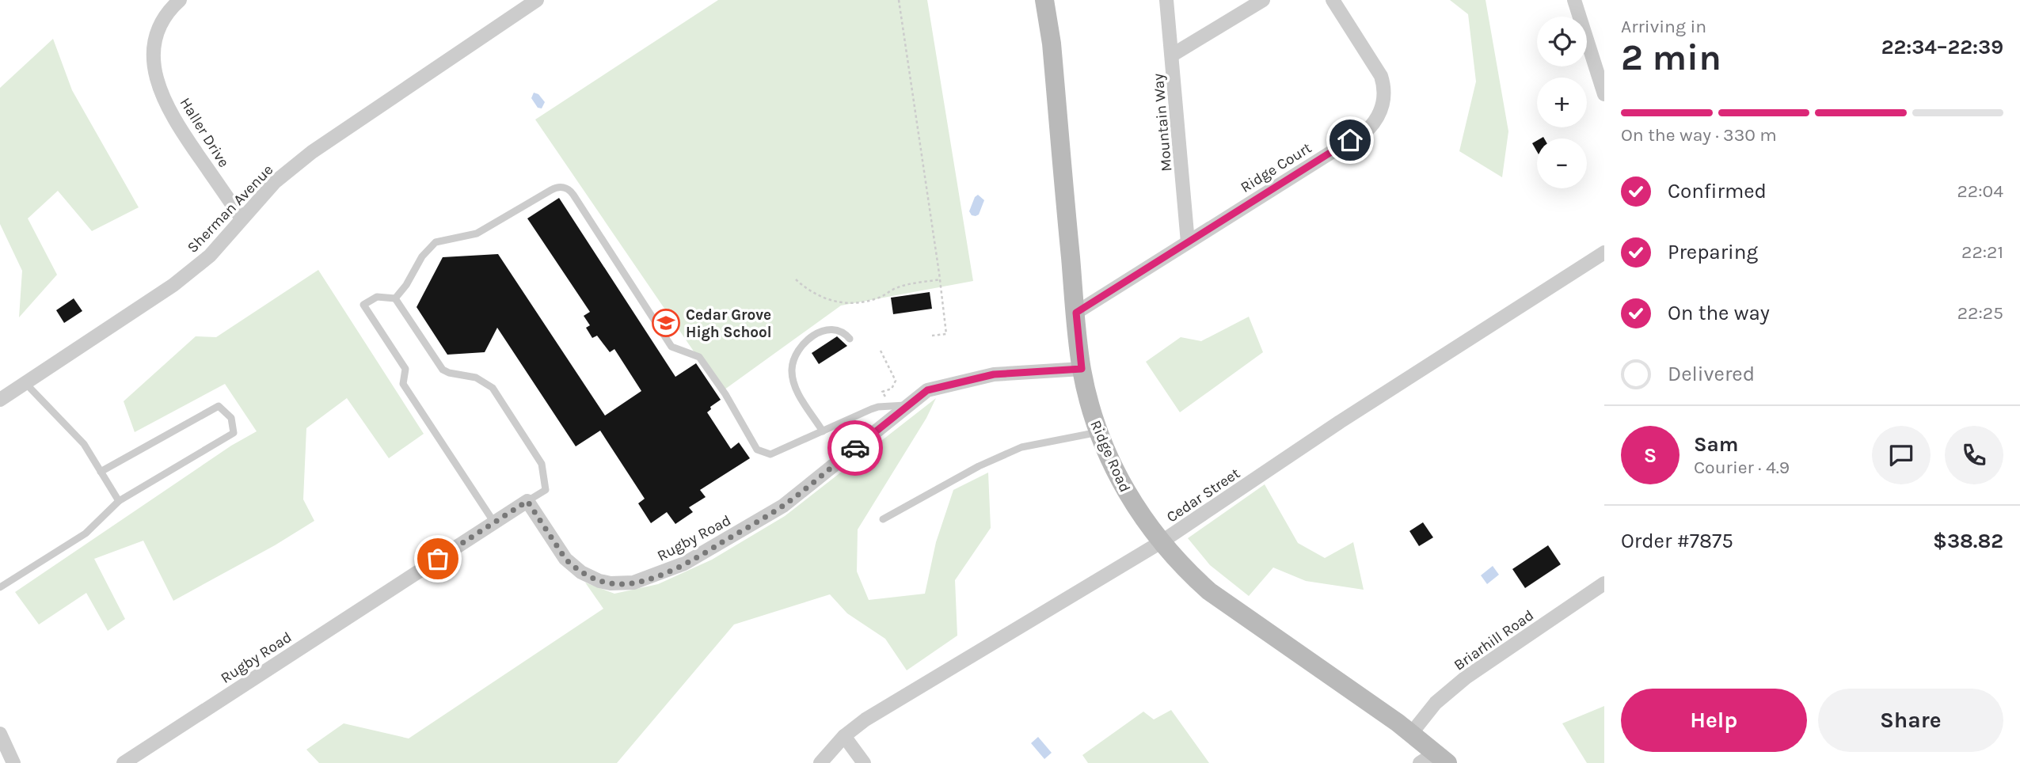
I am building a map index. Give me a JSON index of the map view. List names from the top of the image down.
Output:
{
  "streets": {
    "main road": ["Ridge Road"],
    "street": [
      "Mountain Way",
      "Haller Drive",
      "Ridge Court",
      "Sherman Avenue",
      "Cedar Street",
      "Rugby Road",
      "Briarhill Road"
    ]
  },
  "crossings": [
    ["Mountain Way", "Ridge Court"],
    ["Haller Drive", "Sherman Avenue"],
    ["Ridge Court", "Ridge Road"],
    ["Ridge Road", "Cedar Street"],
    ["Ridge Road", "Rugby Road"],
    ["Ridge Road", "Briarhill Road"]
  ],
  "places": {
    "school or university": ["Cedar Grove High School"]
  },
  "page": {
    "heading": ["2 min", "Arriving in", "22:34–22:39"],
    "panel": [
      "Sam",
      "Courier · 4.9",
      "Order #7875",
      "$38.82"
    ],
    "map_buttons": ["+", "−"],
    "bar": "On the way · 330 m",
    "list": [
      ["Confirmed", "22:04"],
      ["Preparing", "22:21"],
      ["On the way", "22:25"],
      "Delivered"
    ],
    "round": "S",
    "buttons": ["Help", "Share"]
  }
}
